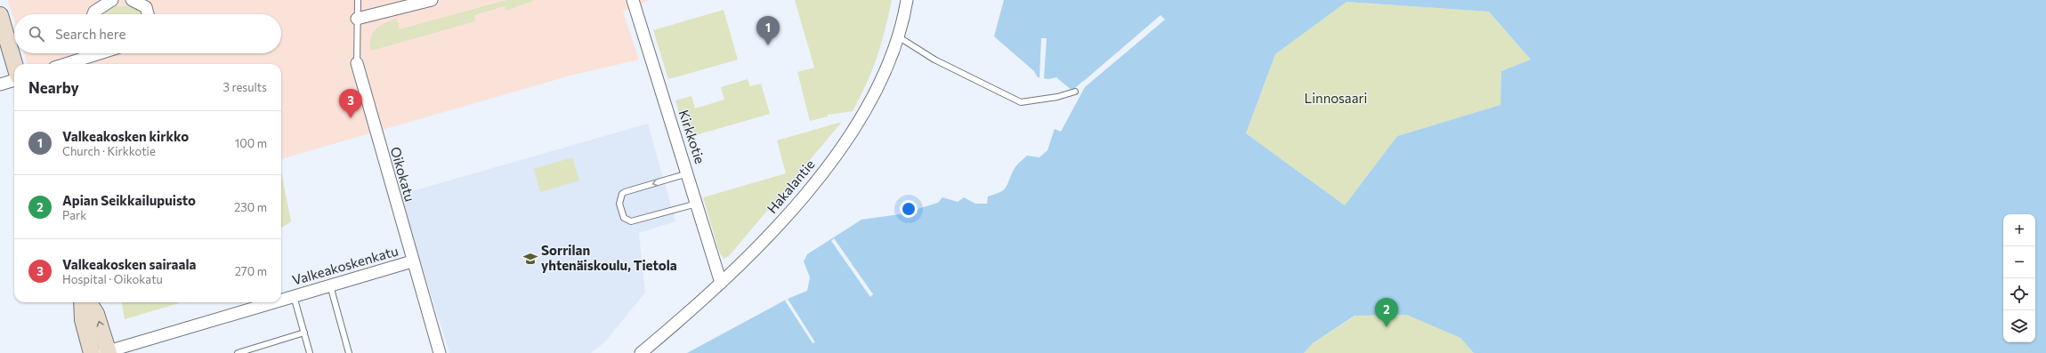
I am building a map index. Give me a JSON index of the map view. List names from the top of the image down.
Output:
{
  "streets": {
    "street": [
      "Kirkkotie",
      "Oikokatu",
      "Hakalantie",
      "Valkeakoskenkatu"
    ]
  },
  "crossings": [
    ["Kirkkotie", "Hakalantie"],
    ["Oikokatu", "Valkeakoskenkatu"]
  ],
  "parks": ["Linnosaari"],
  "places": {
    "school or university": ["Sorrilan yhtenäiskoulu, Tietola"]
  },
  "page": {
    "search": "Search here",
    "pins": ["1", "3", "2"],
    "heading": ["Nearby", "3 results"],
    "list": [
      {
        "mark": "1",
        "name": "Valkeakosken kirkko",
        "note": "Church · Kirkkotie",
        "value": "100 m"
      },
      {
        "mark": "2",
        "name": "Apian Seikkailupuisto",
        "note": "Park",
        "value": "230 m"
      },
      {
        "mark": "3",
        "name": "Valkeakosken sairaala",
        "note": "Hospital · Oikokatu",
        "value": "270 m"
      }
    ],
    "map_buttons": ["+", "−"]
  }
}
